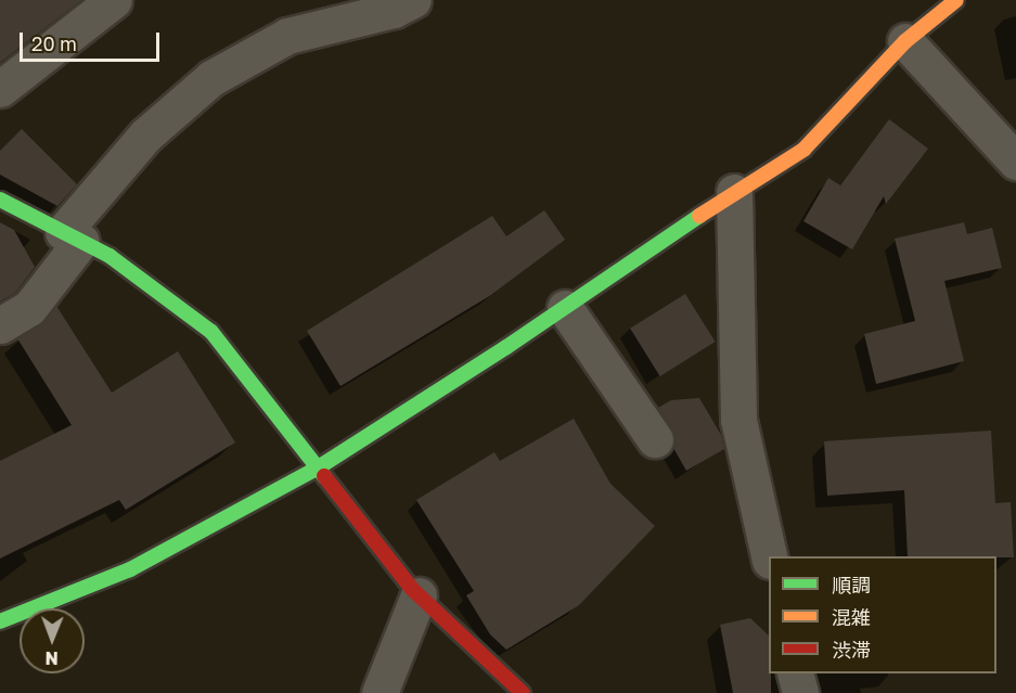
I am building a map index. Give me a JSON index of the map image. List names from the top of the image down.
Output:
{
  "legend": ["順調", "混雑", "渋滞"],
  "scale_bar": "20 m",
  "north": "bottom"
}
